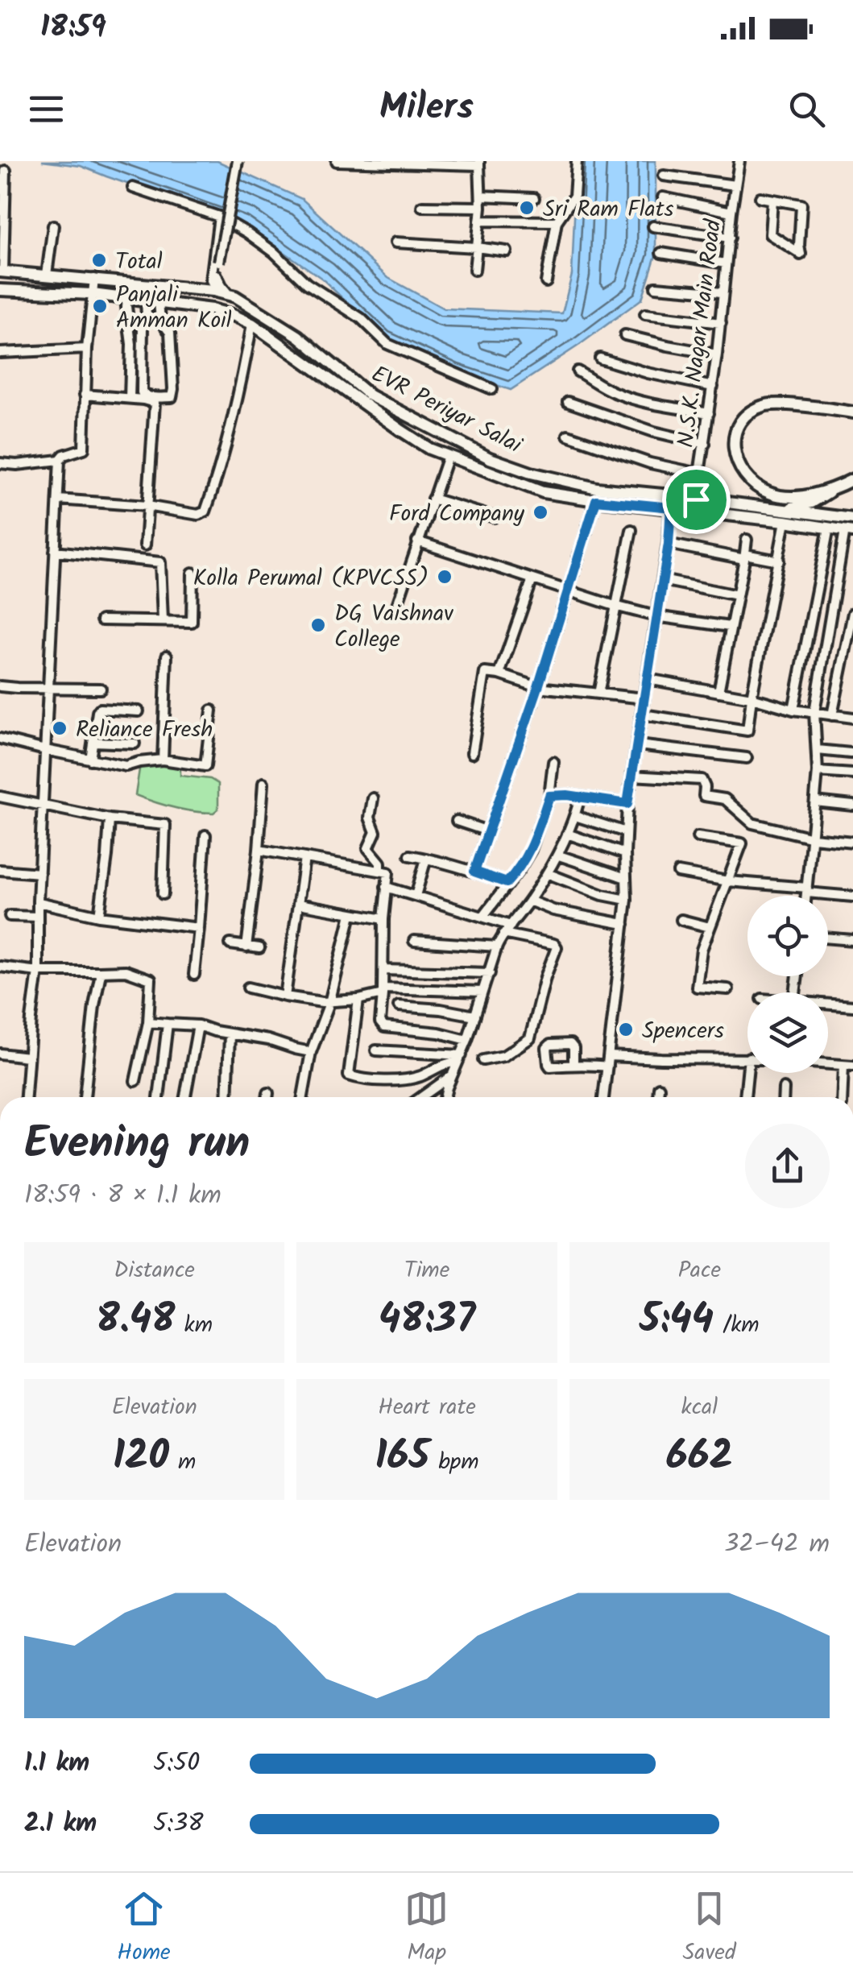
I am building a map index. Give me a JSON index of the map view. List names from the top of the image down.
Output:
{
  "streets": {
    "main road": ["EVR Periyar Salai"],
    "street": ["N.S.K. Nagar Main Road"]
  },
  "crossings": [
    ["N.S.K. Nagar Main Road", "EVR Periyar Salai"]
  ],
  "places": [
    "Sri Ram Flats",
    "Total",
    "Panjali Amman Koil",
    "Ford Company",
    "Kolla Perumal (KPVCSS)",
    "DG Vaishnav College",
    "Reliance Fresh",
    "Spencers"
  ],
  "page": {
    "status": "18:59",
    "header": "Milers",
    "heading": ["Evening run", "18:59 · 8 × 1.1 km"],
    "stats": [
      ["Distance", "8.48 km"],
      ["Time", "48:37"],
      ["Pace", "5:44 /km"],
      ["Elevation", "120 m"],
      ["Heart rate", "165 bpm"],
      ["kcal", "662"]
    ],
    "chart": ["Elevation", "32–42 m"],
    "list": [
      {
        "name": "1.1 km",
        "note": "5:50"
      },
      {
        "name": "2.1 km",
        "note": "5:38"
      }
    ],
    "tabs": ["Home", "Map", "Saved"]
  }
}
